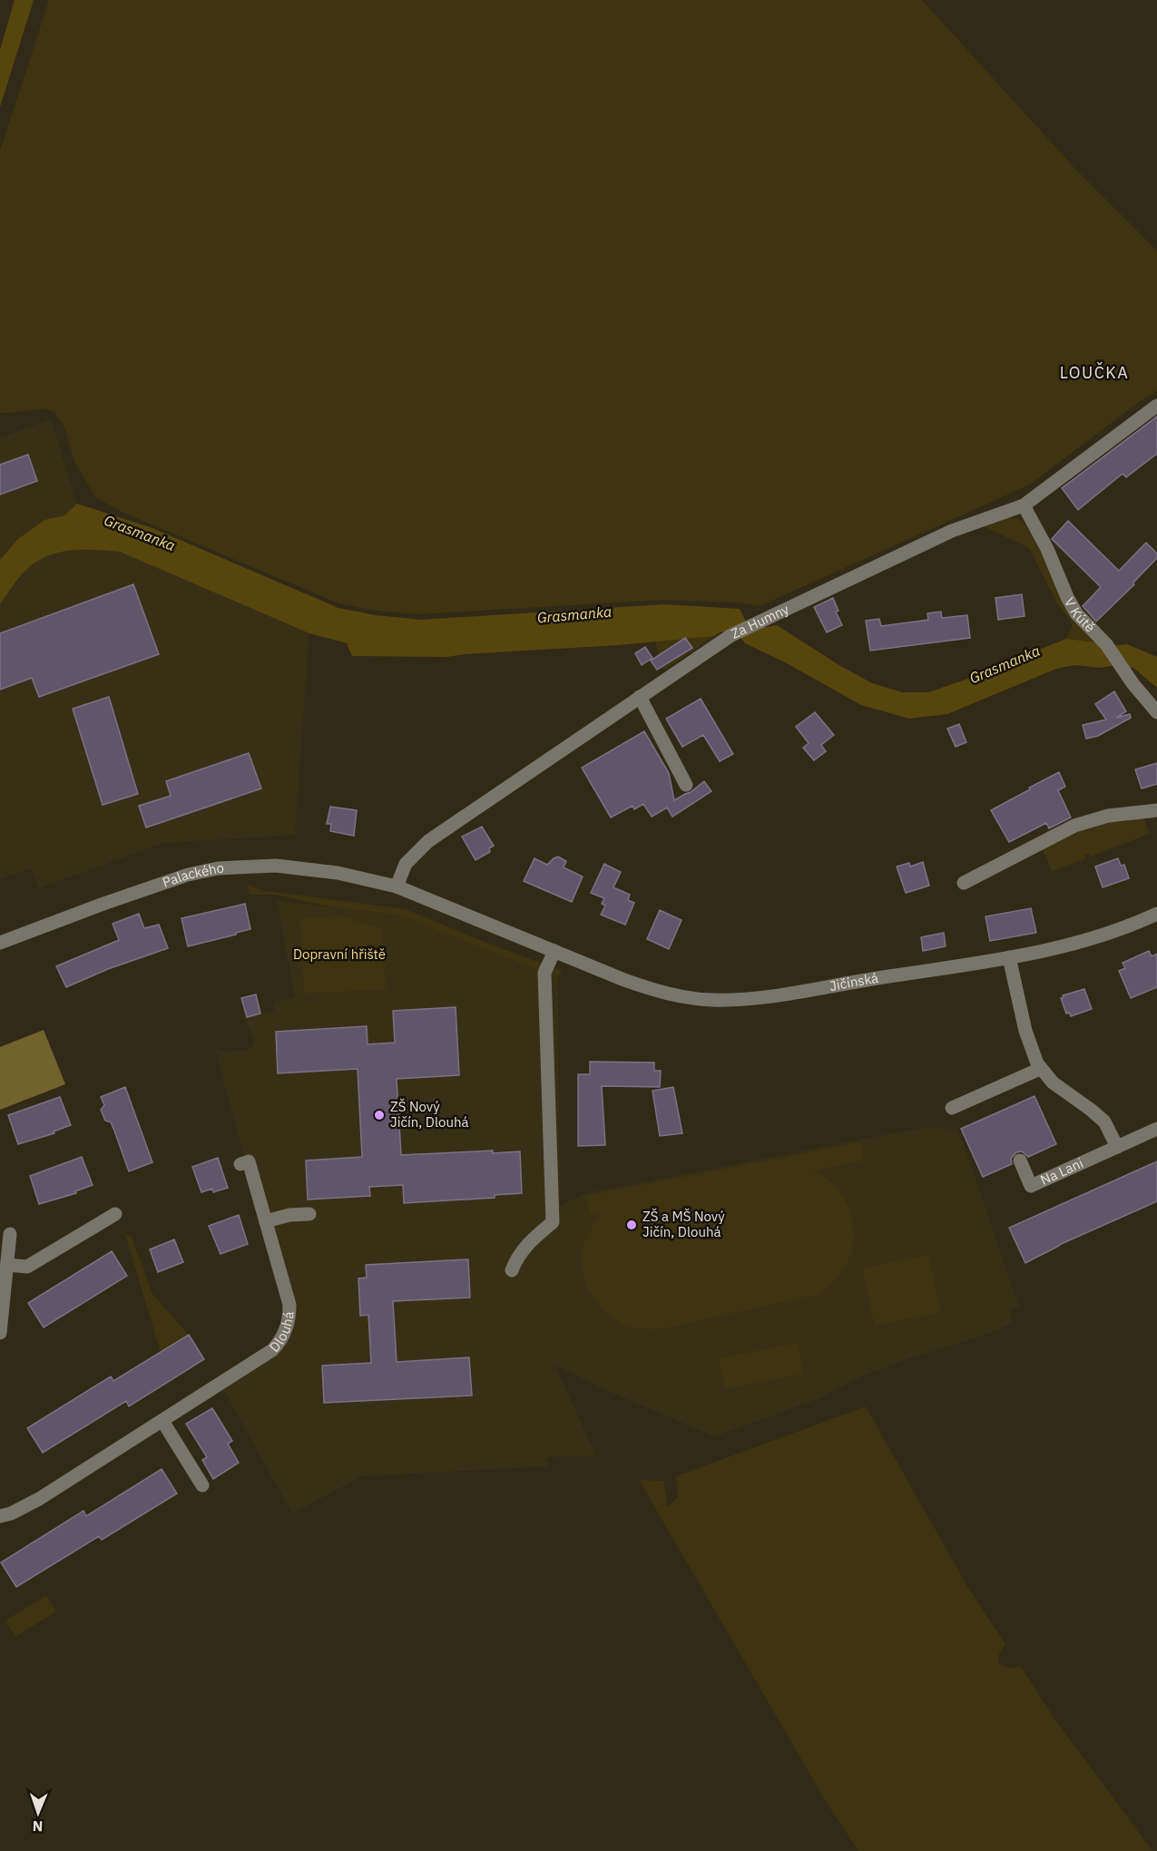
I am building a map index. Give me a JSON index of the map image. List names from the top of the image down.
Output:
{
  "streets": {
    "street": [
      "V Kútě",
      "Za Humny",
      "Palackého",
      "Jičínská",
      "Na Lani",
      "Dlouhá"
    ]
  },
  "crossings": [
    ["V Kútě", "Za Humny"],
    ["Za Humny", "Palackého"],
    ["Za Humny", "Jičínská"],
    ["Palackého", "Jičínská"]
  ],
  "districts": ["LOUČKA"],
  "water": ["Grasmanka"],
  "parks": ["Dopravní hřiště"],
  "places": ["ZŠ Nový Jičín, Dlouhá", "ZŠ a MŠ Nový Jičín, Dlouhá"],
  "north": "bottom"
}
